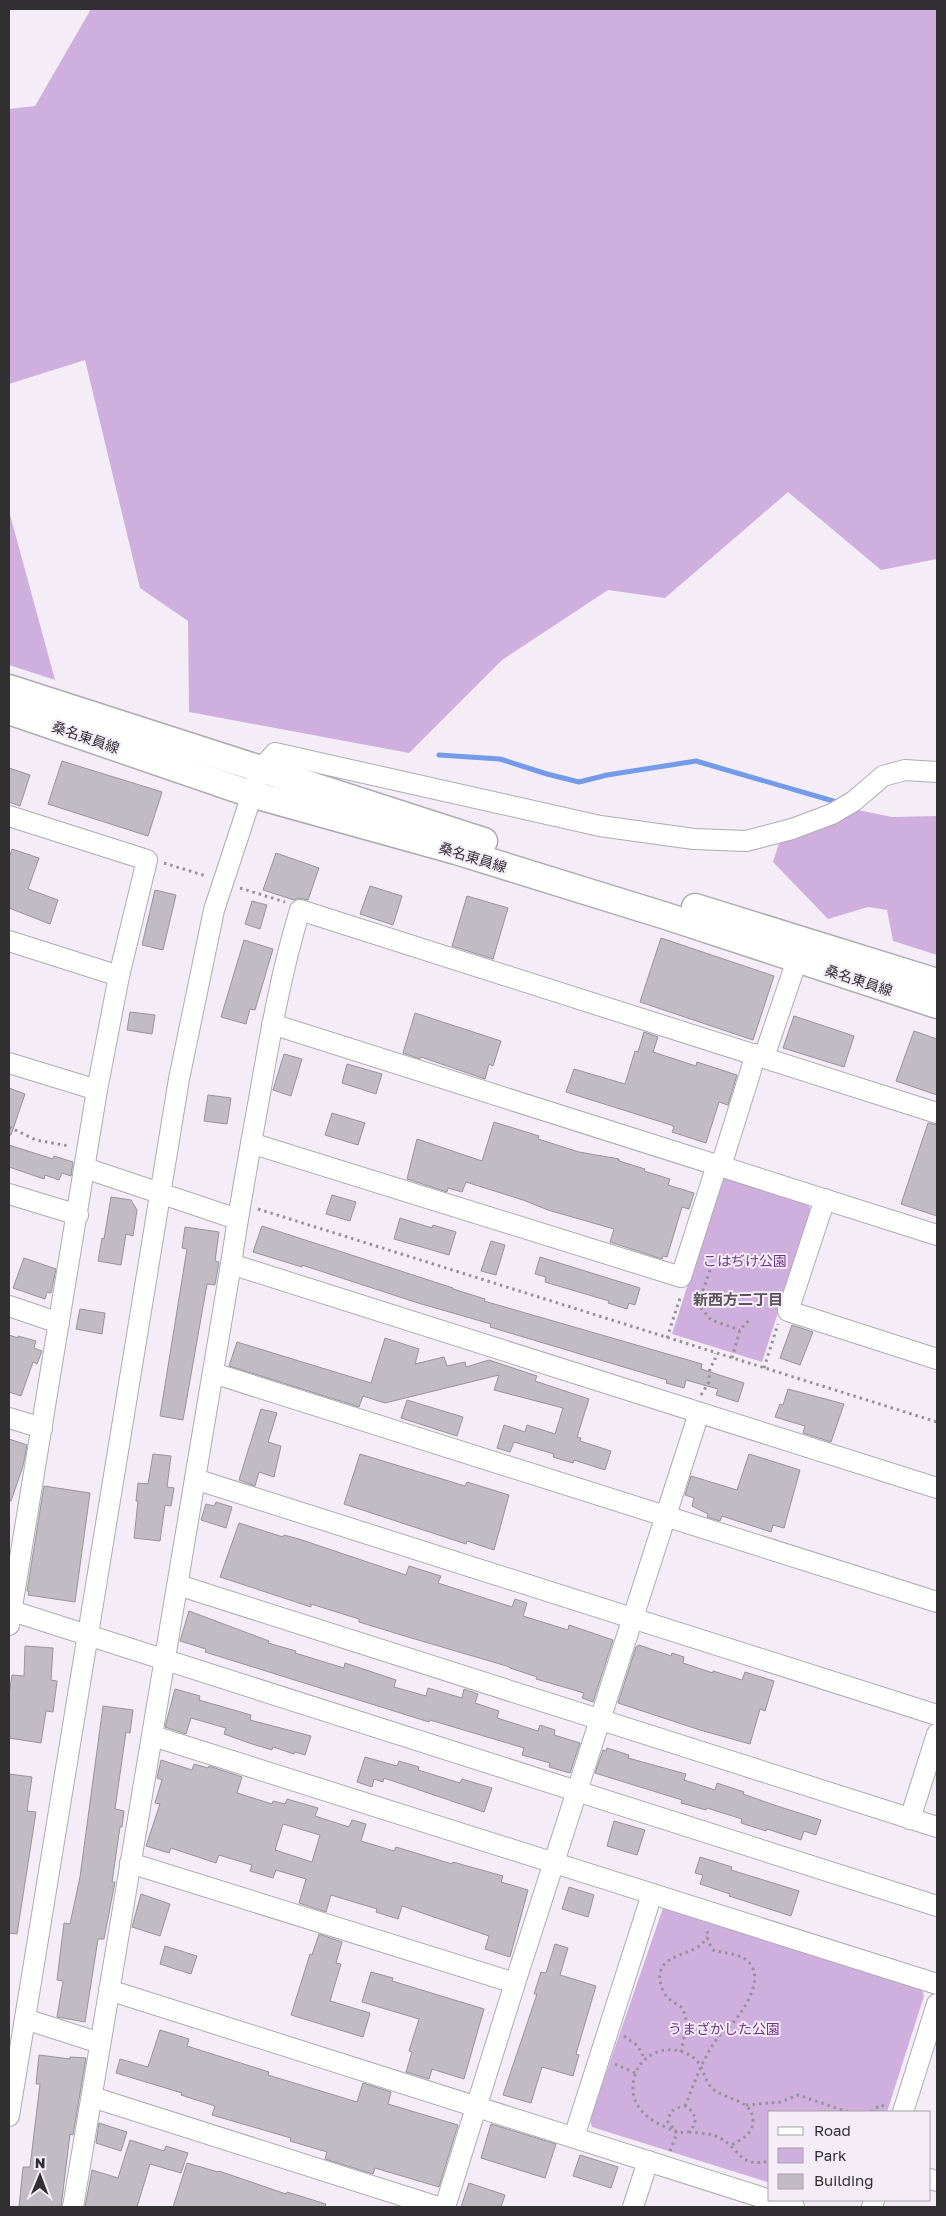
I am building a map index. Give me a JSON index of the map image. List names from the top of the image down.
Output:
{
  "streets": {
    "main road": ["桑名東員線"]
  },
  "districts": ["新西方二丁目"],
  "parks": ["こはぢけ公園", "うまざかした公園"],
  "legend": ["Road", "Park", "Building"],
  "north": "top"
}
